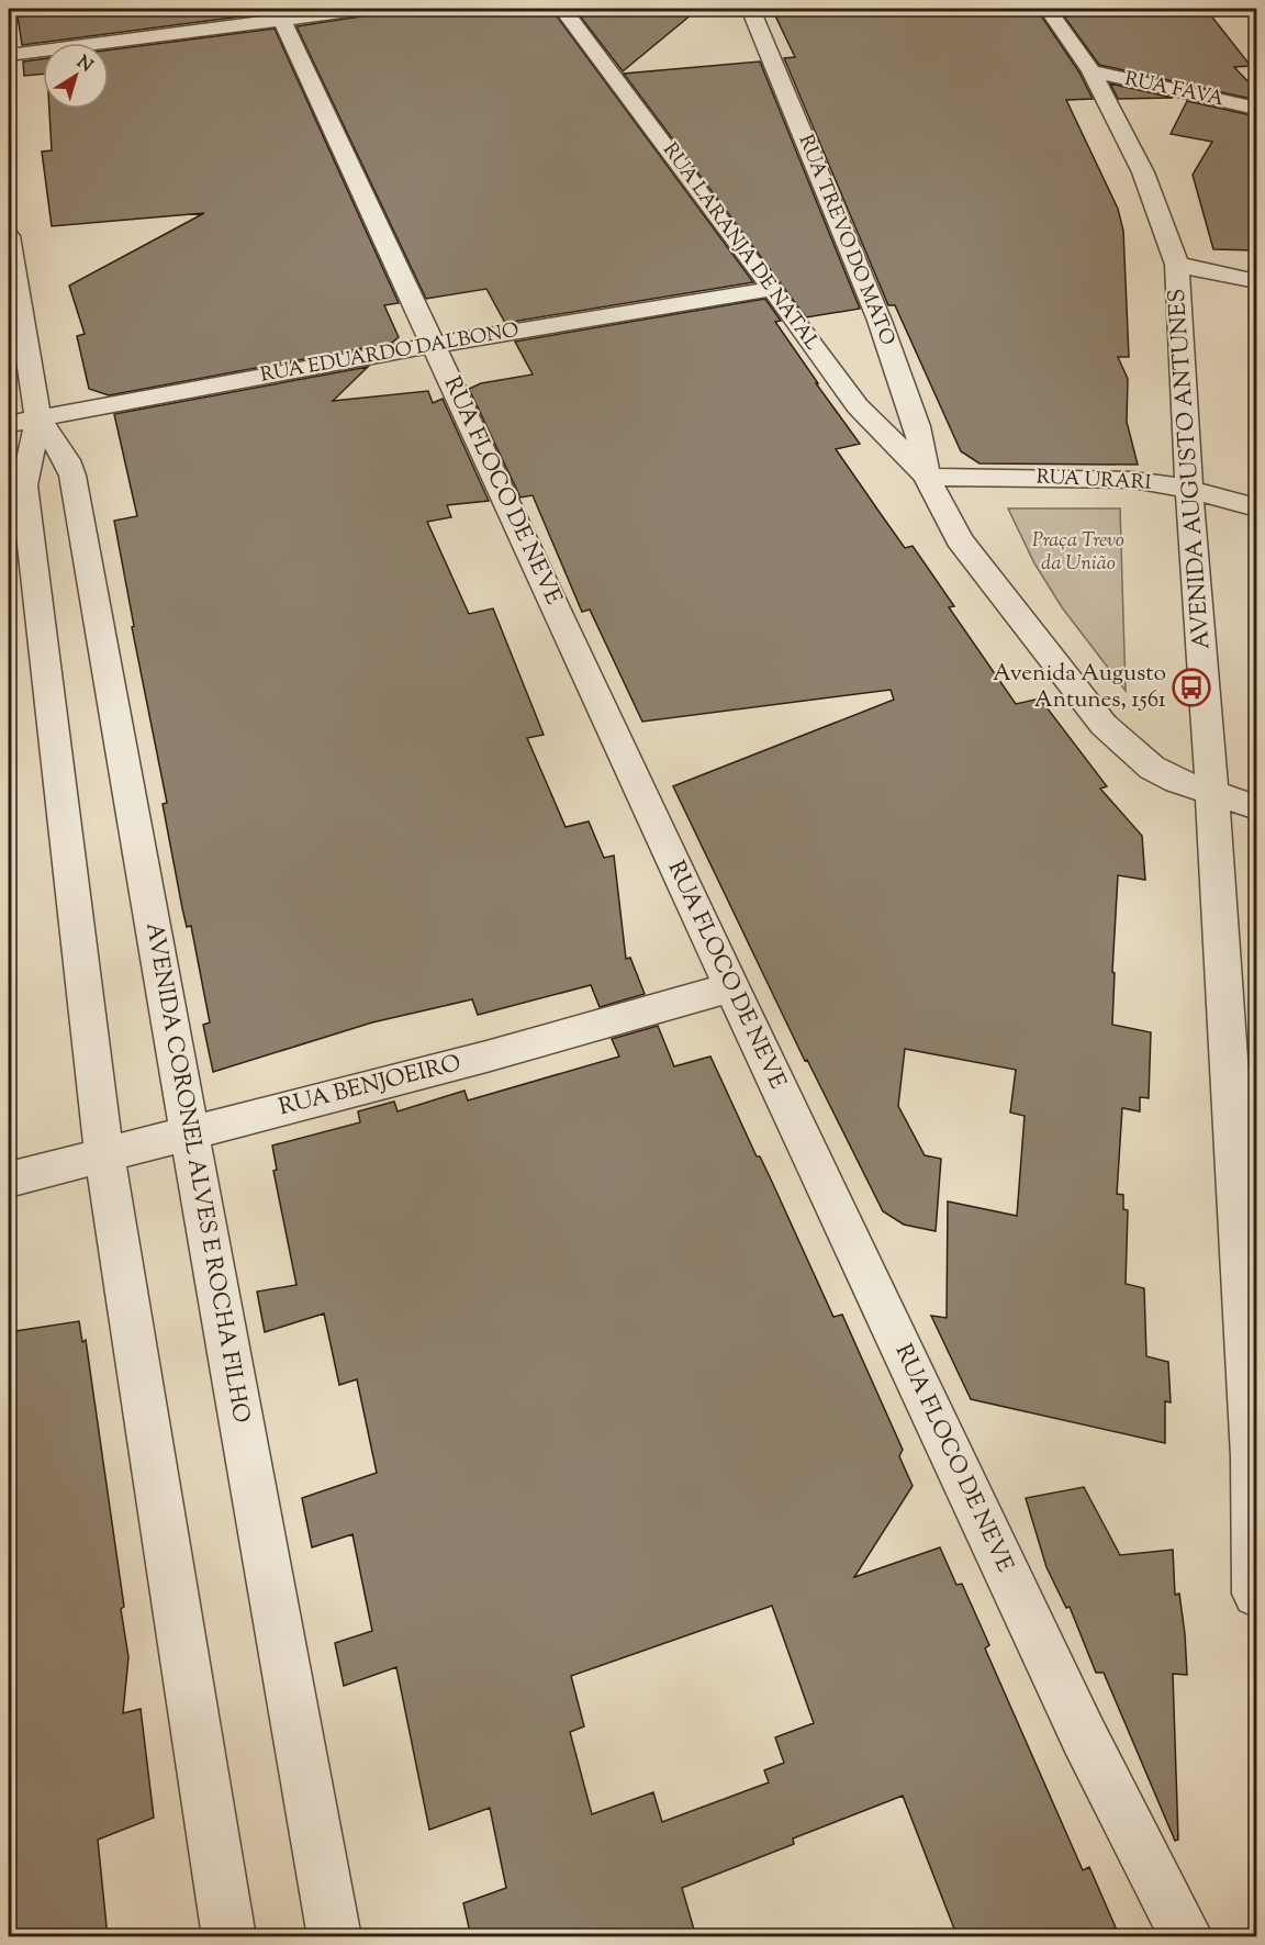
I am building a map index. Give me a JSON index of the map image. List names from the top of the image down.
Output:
{
  "streets": {
    "street": [
      "RUA FAVA",
      "RUA TREVO DO MATO",
      "RUA LARANJA DE NATAL",
      "RUA EDUARDO DALBONO",
      "AVENIDA AUGUSTO ANTUNES",
      "RUA URARI",
      "RUA FLOCO DE NEVE",
      "RUA BENJOEIRO",
      "AVENIDA CORONEL ALVES E ROCHA FILHO"
    ]
  },
  "crossings": [
    ["RUA FAVA", "AVENIDA AUGUSTO ANTUNES"],
    ["RUA TREVO DO MATO", "RUA LARANJA DE NATAL"],
    ["RUA TREVO DO MATO", "RUA URARI"],
    ["RUA LARANJA DE NATAL", "RUA EDUARDO DALBONO"],
    ["RUA LARANJA DE NATAL", "RUA URARI"],
    ["RUA EDUARDO DALBONO", "RUA FLOCO DE NEVE"],
    ["RUA EDUARDO DALBONO", "AVENIDA CORONEL ALVES E ROCHA FILHO"],
    ["AVENIDA AUGUSTO ANTUNES", "RUA URARI"],
    ["RUA FLOCO DE NEVE", "RUA BENJOEIRO"],
    ["RUA BENJOEIRO", "AVENIDA CORONEL ALVES E ROCHA FILHO"]
  ],
  "parks": ["Praça Trevo da União"],
  "places": {
    "bus stop": ["Avenida Augusto Antunes, 1561"]
  },
  "north": "top right"
}
